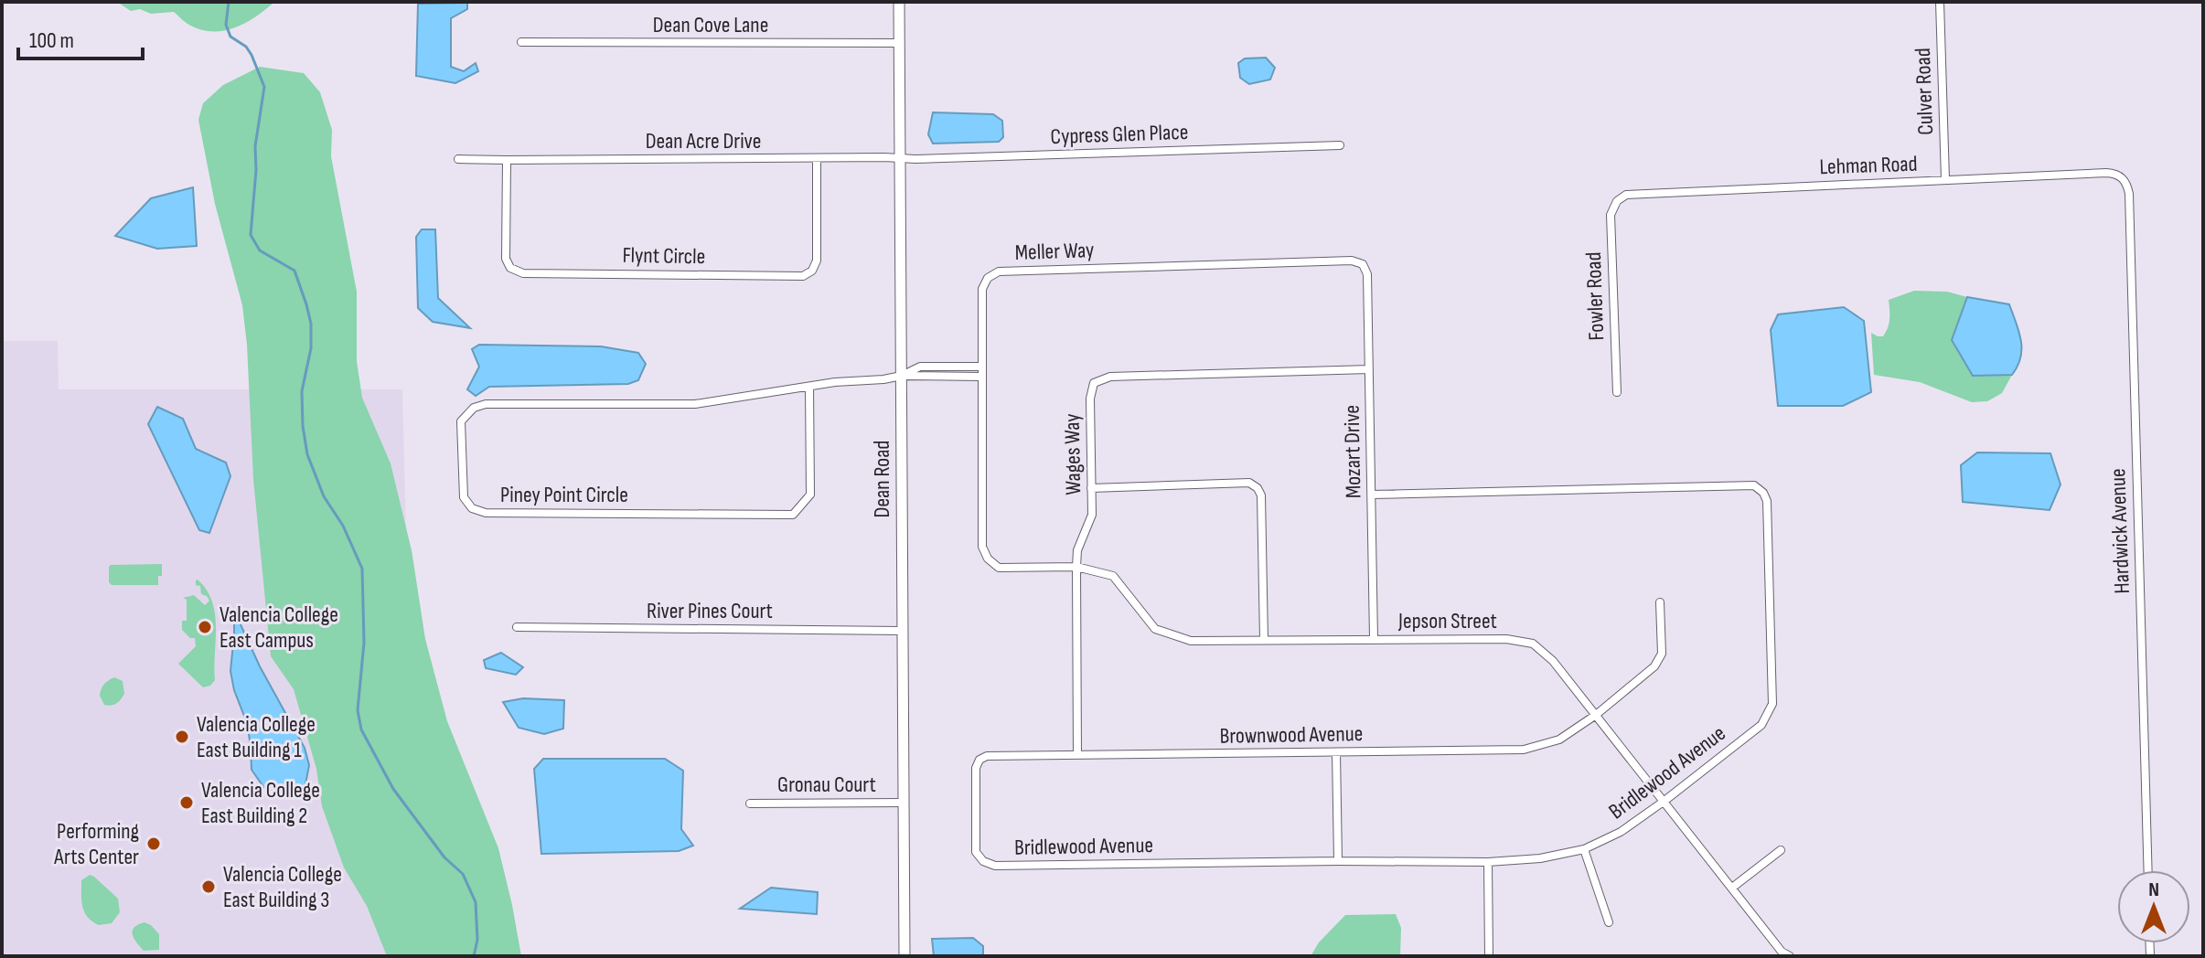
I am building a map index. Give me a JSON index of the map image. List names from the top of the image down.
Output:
{
  "streets": {
    "main road": ["Dean Road"],
    "street": [
      "Dean Cove Lane",
      "Culver Road",
      "Cypress Glen Place",
      "Dean Acre Drive",
      "Lehman Road",
      "Meller Way",
      "Flynt Circle",
      "Fowler Road",
      "Mozart Drive",
      "Wages Way",
      "Piney Point Circle",
      "Hardwick Avenue",
      "River Pines Court",
      "Jepson Street",
      "Brownwood Avenue",
      "Bridlewood Avenue",
      "Gronau Court"
    ]
  },
  "crossings": [
    ["Dean Cove Lane", "Dean Road"],
    ["Culver Road", "Lehman Road"],
    ["Cypress Glen Place", "Dean Acre Drive"],
    ["Cypress Glen Place", "Dean Road"],
    ["Dean Acre Drive", "Flynt Circle"],
    ["Dean Acre Drive", "Dean Road"],
    ["Lehman Road", "Fowler Road"],
    ["Lehman Road", "Hardwick Avenue"],
    ["Meller Way", "Mozart Drive"],
    ["Meller Way", "Jepson Street"],
    ["Mozart Drive", "Wages Way"],
    ["Mozart Drive", "Jepson Street"],
    ["Mozart Drive", "Bridlewood Avenue"],
    ["Wages Way", "Jepson Street"],
    ["Wages Way", "Brownwood Avenue"],
    ["Dean Road", "Piney Point Circle"],
    ["Dean Road", "River Pines Court"],
    ["Dean Road", "Gronau Court"],
    ["Jepson Street", "Brownwood Avenue"],
    ["Jepson Street", "Bridlewood Avenue"],
    ["Brownwood Avenue", "Bridlewood Avenue"]
  ],
  "places": [
    "Valencia College East Campus",
    "Valencia College East Building 1",
    "Valencia College East Building 2",
    "Performing Arts Center",
    "Valencia College East Building 3"
  ],
  "scale_bar": "100 m",
  "north": "top"
}
